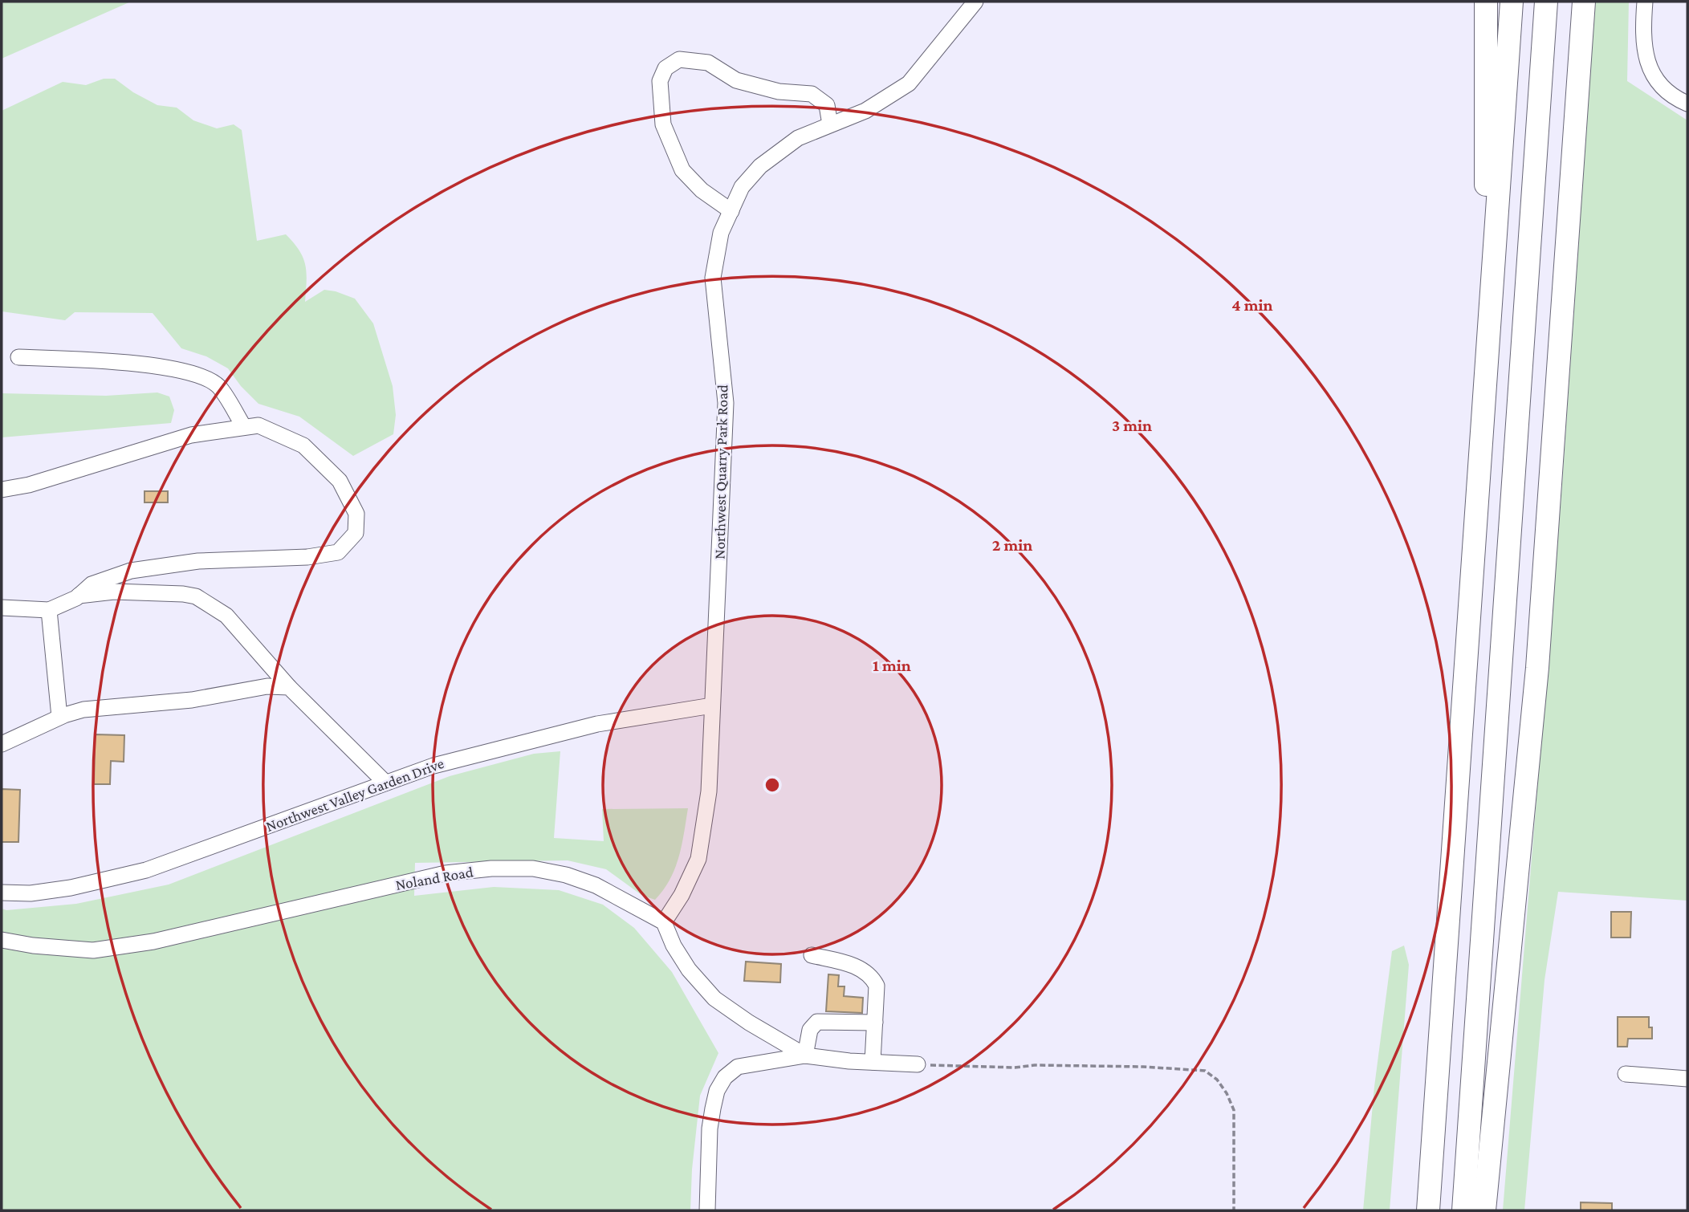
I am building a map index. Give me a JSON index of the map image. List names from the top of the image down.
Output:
{
  "streets": {
    "street": ["Northwest Quarry Park Road", "Northwest Valley Garden Drive", "Noland Road"]
  },
  "crossings": [
    ["Northwest Quarry Park Road", "Northwest Valley Garden Drive"],
    ["Northwest Quarry Park Road", "Noland Road"]
  ],
  "rings": [
    "4 min",
    "3 min",
    "2 min",
    "1 min"
  ]
}
